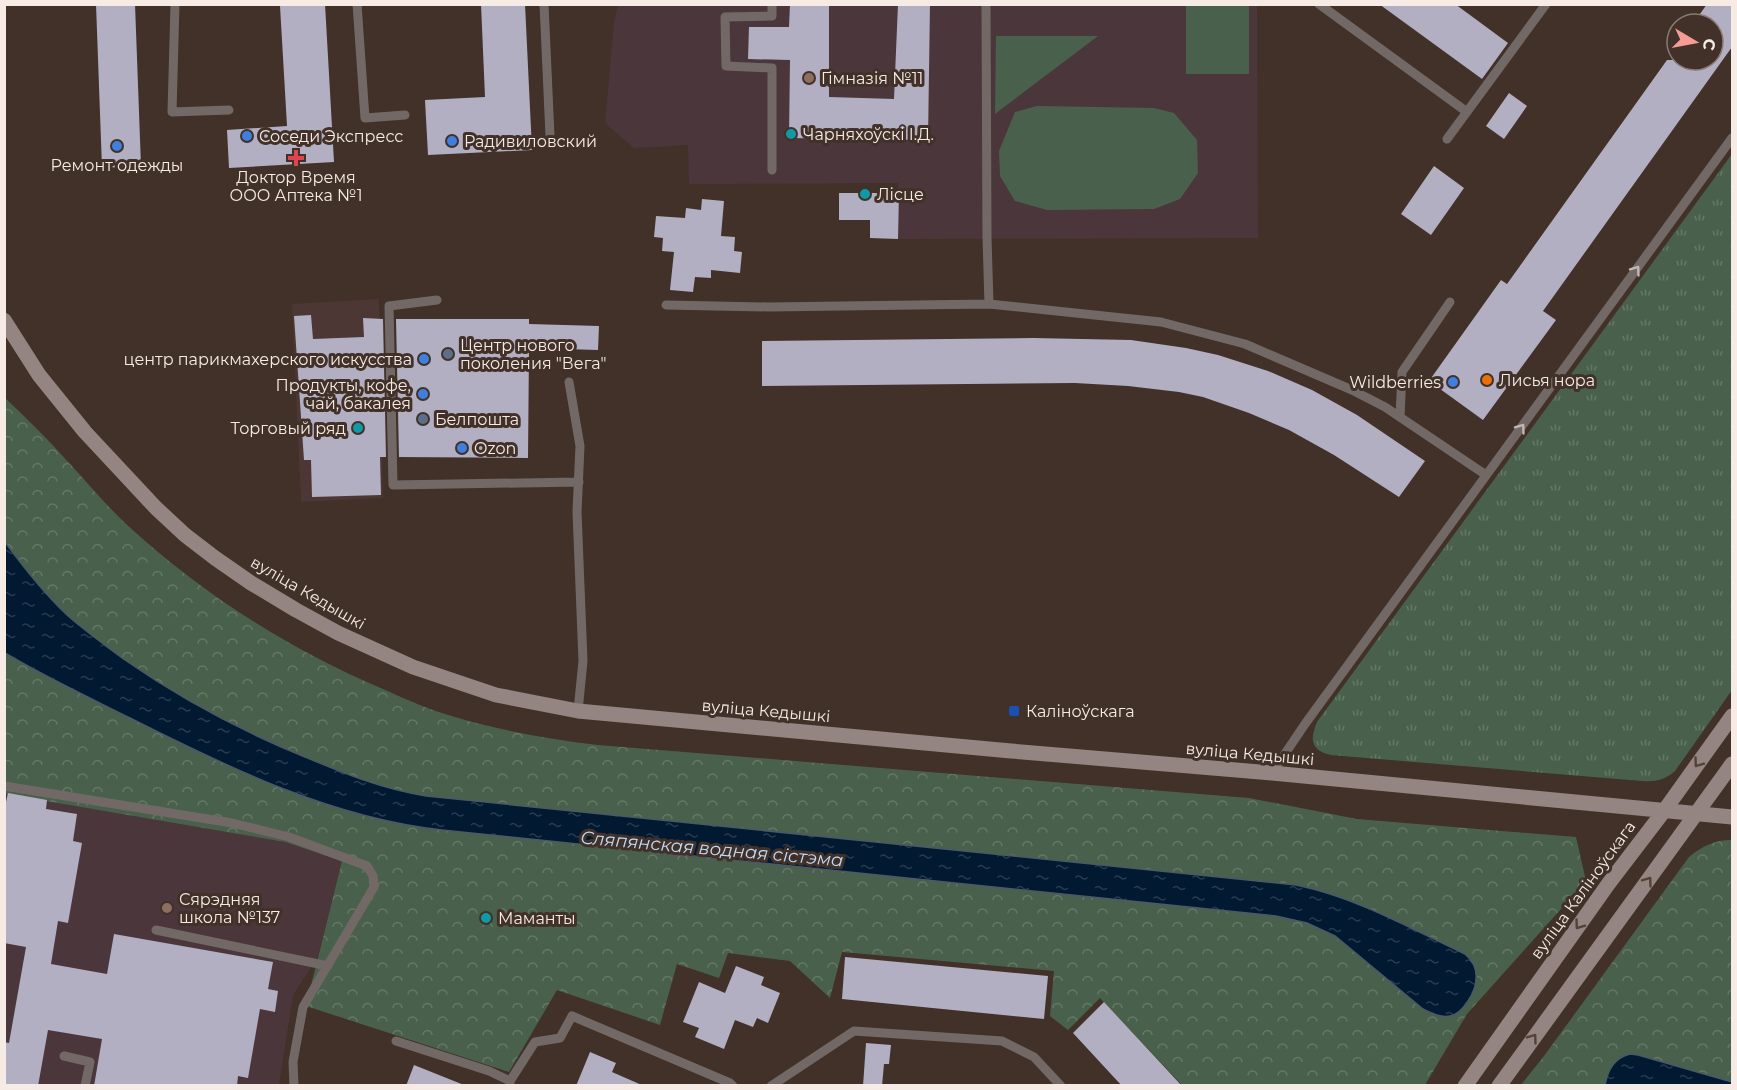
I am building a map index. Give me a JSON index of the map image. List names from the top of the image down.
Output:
{
  "streets": {
    "street": ["вуліца Кедышкі", "вуліца Каліноўскага"]
  },
  "crossings": [
    ["вуліца Кедышкі", "вуліца Каліноўскага"]
  ],
  "water": ["Сляпянская водная сістэма"],
  "places": {
    "other": [
      "Гімназія №11",
      "Чарняхоўскі І.Д.",
      "Соседи Экспресс",
      "Радивиловский",
      "Ремонт одежды",
      "Лісце",
      "Центр нового поколения \"Вега\"",
      "центр парикмахерского искусства",
      "Лисья нора",
      "Wildberries",
      "Продукты, кофе, чай, бакалея",
      "Белпошта",
      "Торговый ряд",
      "Ozon",
      "Сярэдняя школа №137",
      "Маманты"
    ],
    "health": ["Доктор Время ООО Аптека №1"],
    "transit": ["Каліноўскага"]
  },
  "north": "right"
}
